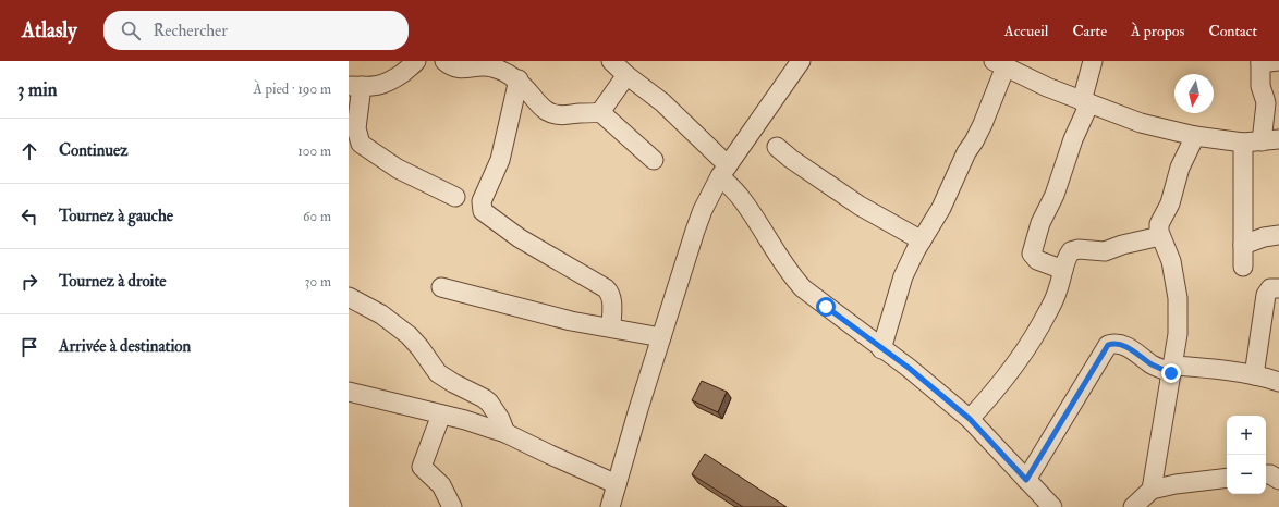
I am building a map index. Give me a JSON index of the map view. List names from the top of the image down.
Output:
{
  "north": "bottom",
  "page": {
    "header": "Atlasly",
    "search": "Rechercher",
    "nav": [
      "Accueil",
      "Carte",
      "À propos",
      "Contact"
    ],
    "heading": ["3 min", "À pied · 190 m"],
    "list": [
      ["Continuez", "100 m"],
      ["Tournez à gauche", "60 m"],
      ["Tournez à droite", "30 m"],
      "Arrivée à destination"
    ],
    "map_buttons": ["+", "−"]
  }
}
